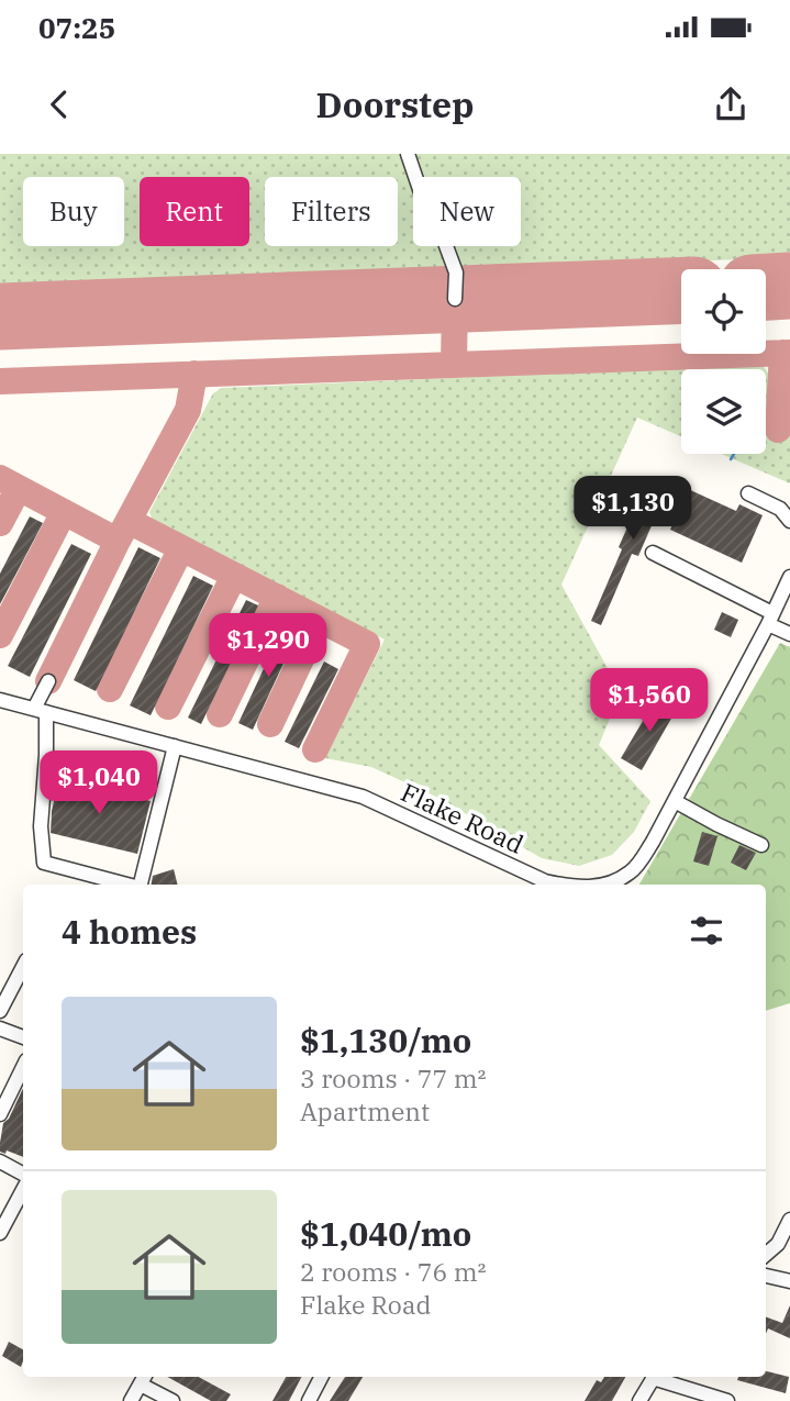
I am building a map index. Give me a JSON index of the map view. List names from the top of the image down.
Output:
{
  "streets": {
    "street": ["Flake Road"]
  },
  "page": {
    "status": "07:25",
    "header": "Doorstep",
    "chip": [
      "Buy",
      "Rent",
      "Filters",
      "New"
    ],
    "price": [
      "$1,130",
      "$1,290",
      "$1,560",
      "$1,040"
    ],
    "heading": "4 homes",
    "list": [
      {
        "name": "$1,130/mo",
        "note": "3 rooms · 77 m² · Apartment"
      },
      {
        "name": "$1,040/mo",
        "note": "2 rooms · 76 m² · Flake Road"
      }
    ]
  }
}
